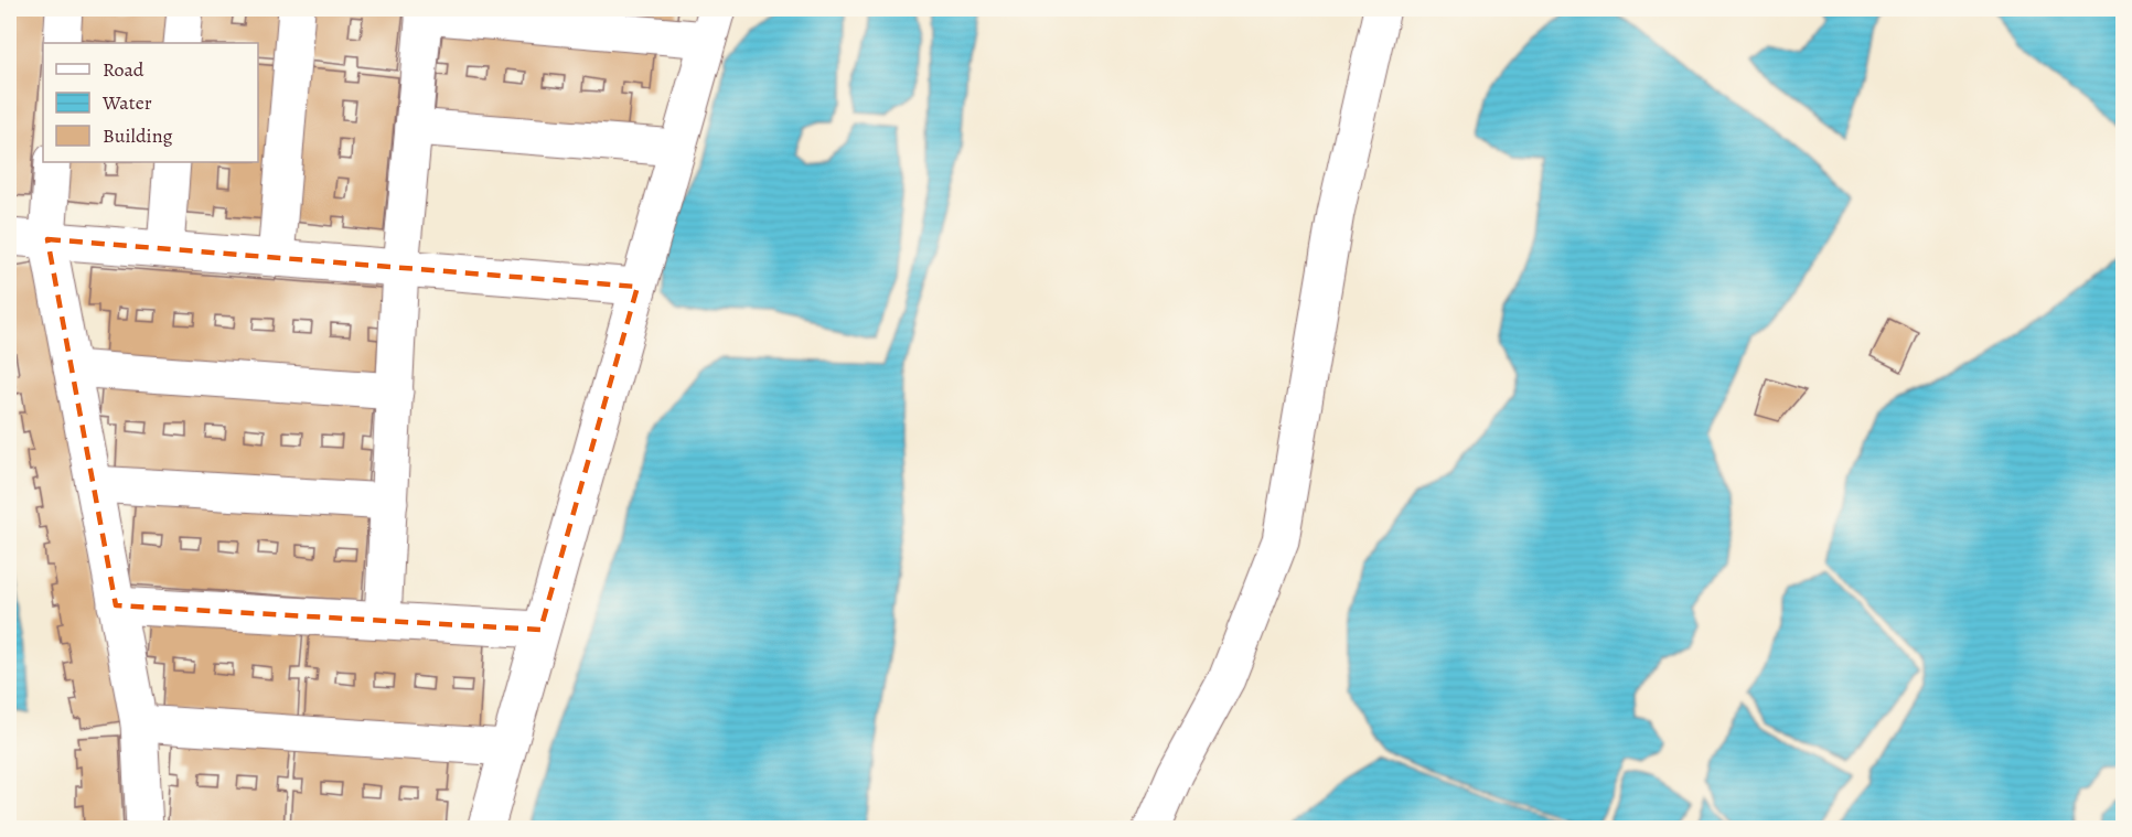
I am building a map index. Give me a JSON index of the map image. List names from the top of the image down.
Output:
{
  "legend": ["Road", "Water", "Building"]
}
